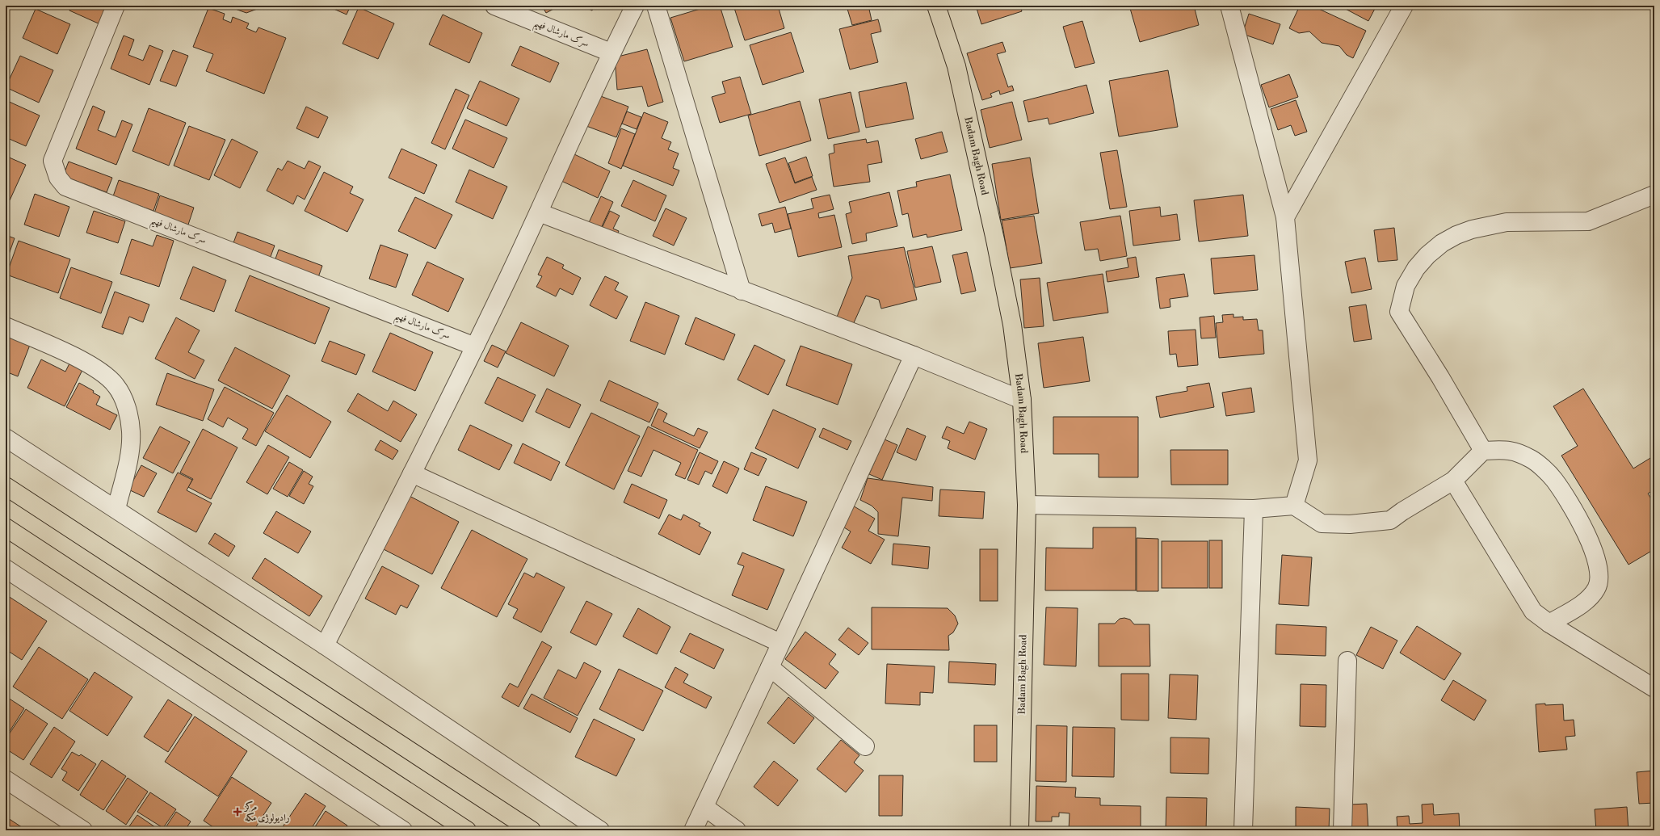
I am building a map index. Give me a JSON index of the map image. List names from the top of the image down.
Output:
{
  "streets": {
    "main road": ["Badam Bagh Road"],
    "street": ["سرک مارشال فهیم"]
  },
  "places": {
    "health": ["مرکز رادیولوژی مکه"]
  }
}
